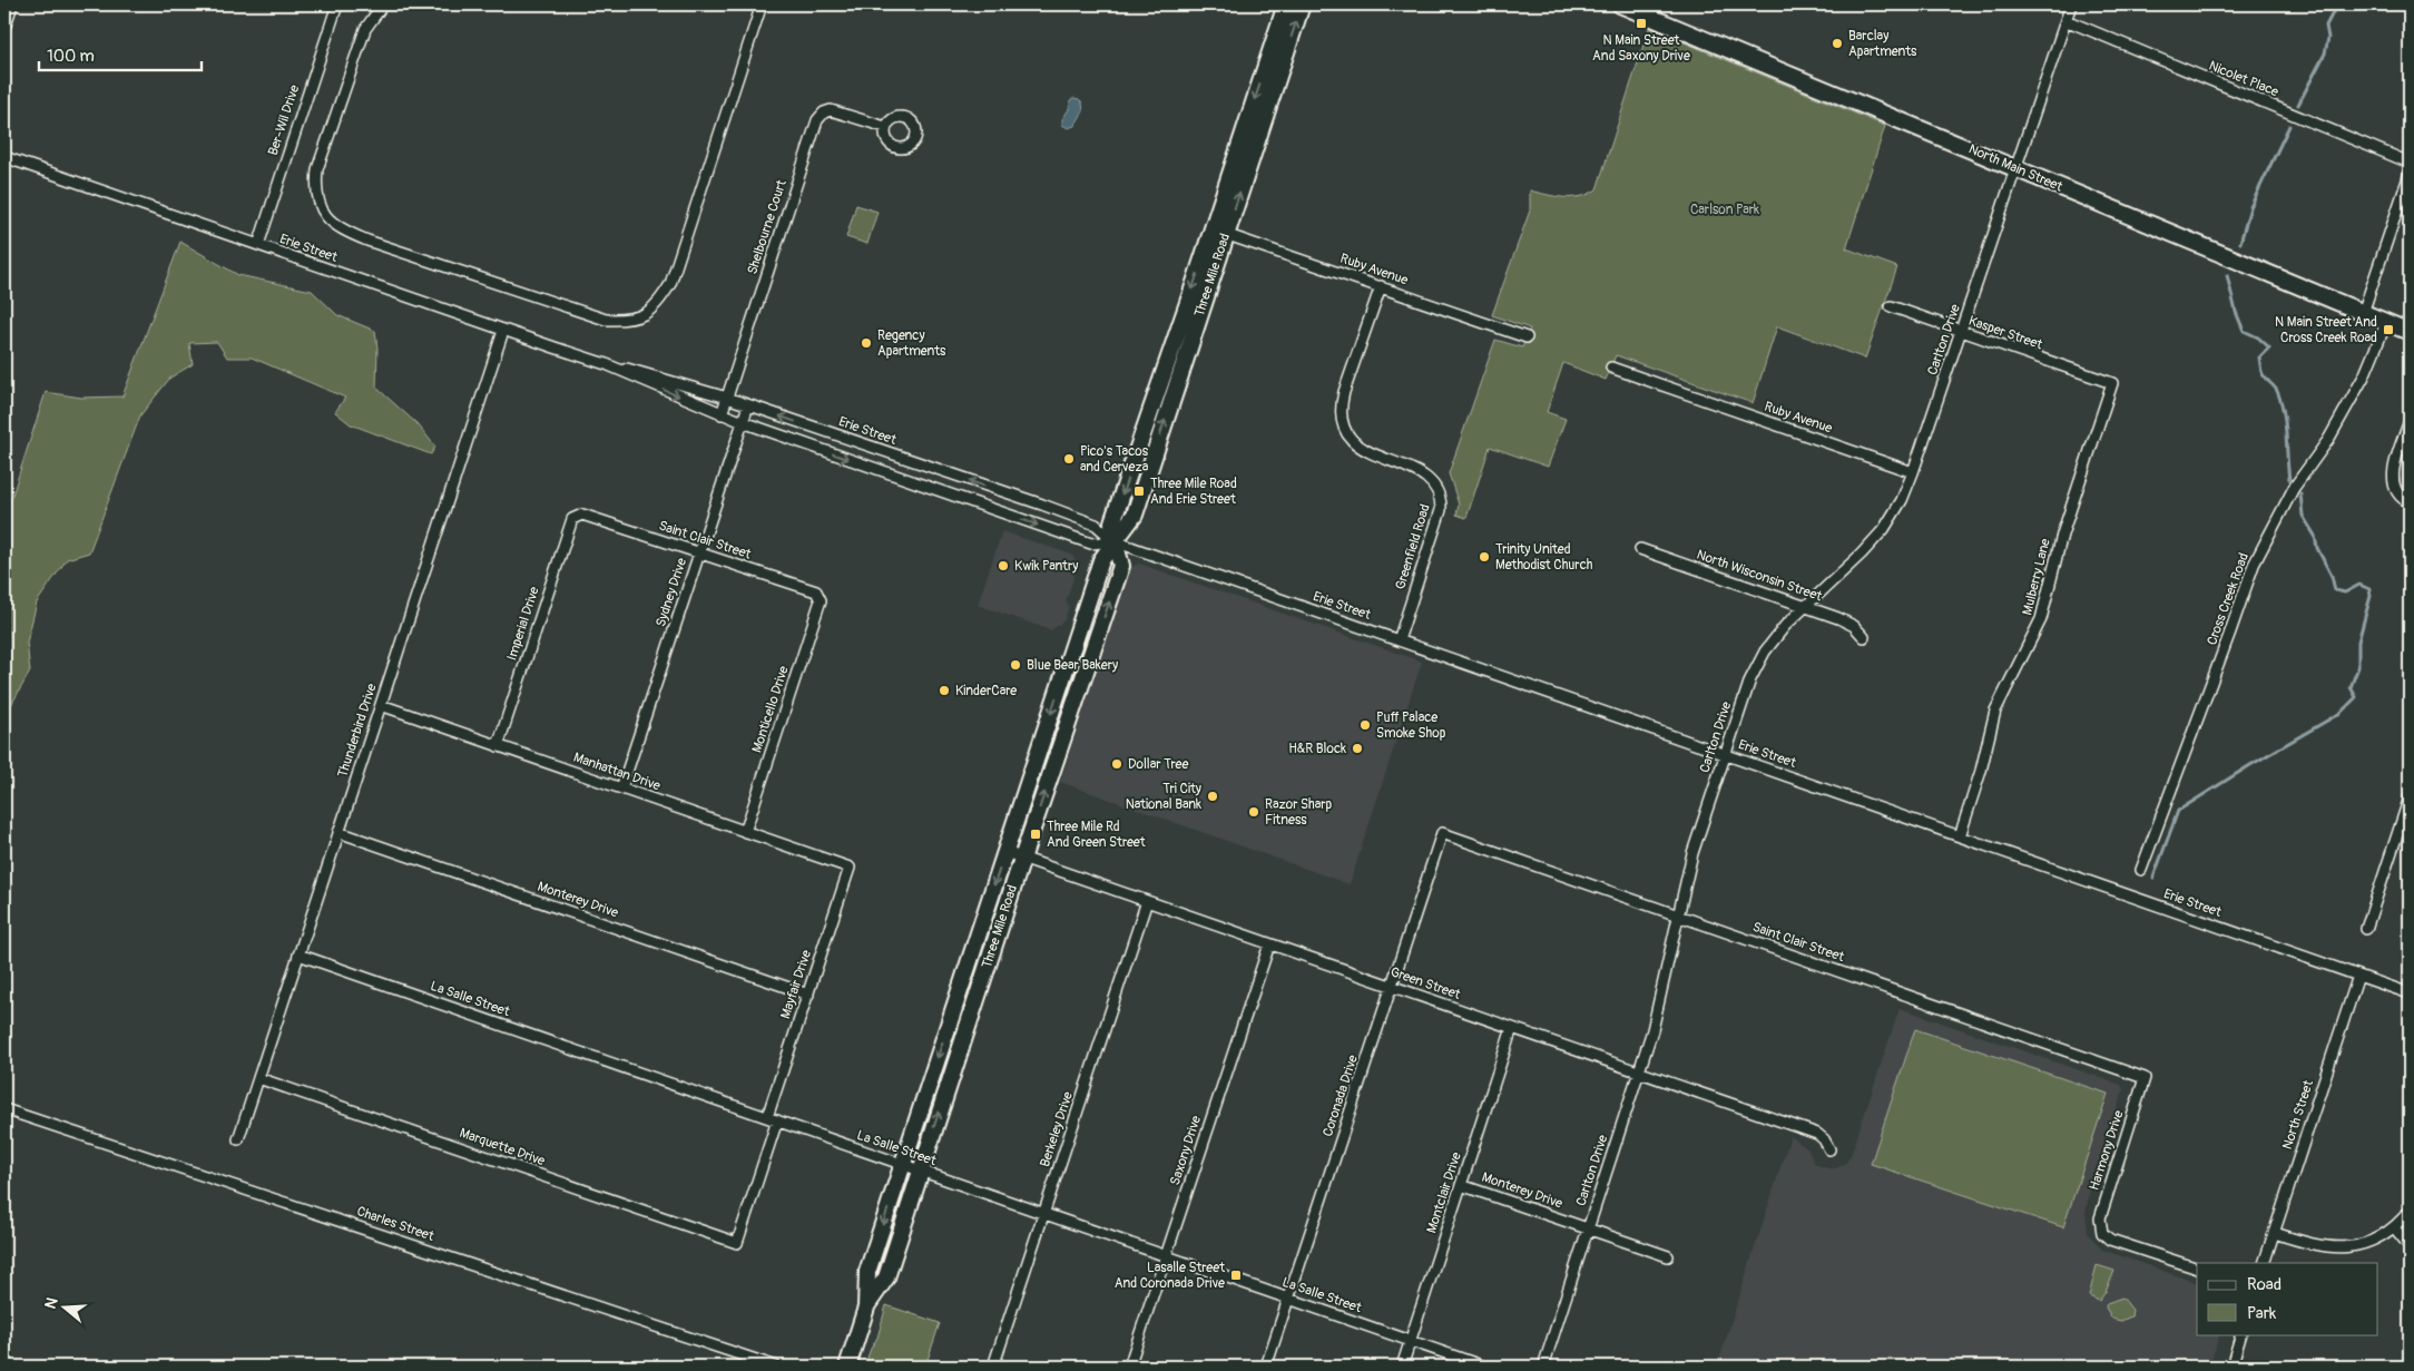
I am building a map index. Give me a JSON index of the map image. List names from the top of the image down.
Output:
{
  "streets": {
    "street": [
      "Nicolet Place",
      "Ber-Wil Drive",
      "North Main Street",
      "Shelbourne Court",
      "Erie Street",
      "Ruby Avenue",
      "Three Mile Road",
      "Kasper Street",
      "Carlton Drive",
      "Saint Clair Street",
      "Greenfield Road",
      "North Wisconsin Street",
      "Mulberry Lane",
      "Sydney Drive",
      "Cross Creek Road",
      "Imperial Drive",
      "Monticello Drive",
      "Thunderbird Drive",
      "Manhattan Drive",
      "Monterey Drive",
      "Green Street",
      "Mayfair Drive",
      "La Salle Street",
      "Coronada Drive",
      "North Street",
      "Berkeley Drive",
      "Marquette Drive",
      "Saxony Drive",
      "Harmony Drive",
      "Montclair Drive",
      "Charles Street"
    ]
  },
  "crossings": [
    ["Nicolet Place", "Carlton Drive"],
    ["Ber-Wil Drive", "Erie Street"],
    ["North Main Street", "Carlton Drive"],
    ["North Main Street", "Cross Creek Road"],
    ["Shelbourne Court", "Erie Street"],
    ["Erie Street", "Three Mile Road"],
    ["Erie Street", "Carlton Drive"],
    ["Erie Street", "Greenfield Road"],
    ["Erie Street", "Mulberry Lane"],
    ["Erie Street", "Sydney Drive"],
    ["Erie Street", "Thunderbird Drive"],
    ["Erie Street", "North Street"],
    ["Ruby Avenue", "Three Mile Road"],
    ["Ruby Avenue", "Carlton Drive"],
    ["Ruby Avenue", "Greenfield Road"],
    ["Three Mile Road", "Green Street"],
    ["Three Mile Road", "La Salle Street"],
    ["Kasper Street", "Carlton Drive"],
    ["Kasper Street", "Mulberry Lane"],
    ["Carlton Drive", "Saint Clair Street"],
    ["Carlton Drive", "North Wisconsin Street"],
    ["Carlton Drive", "Monterey Drive"],
    ["Carlton Drive", "Green Street"],
    ["Saint Clair Street", "Sydney Drive"],
    ["Saint Clair Street", "Imperial Drive"],
    ["Saint Clair Street", "Monticello Drive"],
    ["Saint Clair Street", "Coronada Drive"],
    ["Saint Clair Street", "Harmony Drive"],
    ["Sydney Drive", "Manhattan Drive"],
    ["Imperial Drive", "Manhattan Drive"],
    ["Monticello Drive", "Manhattan Drive"],
    ["Thunderbird Drive", "Manhattan Drive"],
    ["Thunderbird Drive", "Monterey Drive"],
    ["Thunderbird Drive", "La Salle Street"],
    ["Thunderbird Drive", "Marquette Drive"],
    ["Manhattan Drive", "Mayfair Drive"],
    ["Monterey Drive", "Mayfair Drive"],
    ["Monterey Drive", "Montclair Drive"],
    ["Green Street", "Coronada Drive"],
    ["Green Street", "Berkeley Drive"],
    ["Green Street", "Saxony Drive"],
    ["Green Street", "Montclair Drive"],
    ["Mayfair Drive", "La Salle Street"],
    ["Mayfair Drive", "Marquette Drive"],
    ["La Salle Street", "Coronada Drive"],
    ["La Salle Street", "Berkeley Drive"],
    ["La Salle Street", "Saxony Drive"],
    ["La Salle Street", "Montclair Drive"]
  ],
  "parks": ["Carlson Park"],
  "places": {
    "transit": [
      "N Main Street And Saxony Drive",
      "N Main Street And Cross Creek Road",
      "Three Mile Road And Erie Street",
      "Three Mile Rd And Green Street",
      "Lasalle Street And Coronada Drive"
    ],
    "other": [
      "Barclay Apartments",
      "Regency Apartments",
      "Pico's Tacos and Cerveza",
      "Trinity United Methodist Church",
      "Kwik Pantry",
      "Blue Bear Bakery",
      "KinderCare",
      "Puff Palace Smoke Shop",
      "H&R Block",
      "Dollar Tree",
      "Tri City National Bank",
      "Razor Sharp Fitness"
    ]
  },
  "legend": ["Road", "Park"],
  "scale_bar": "100 m",
  "north": "left"
}
